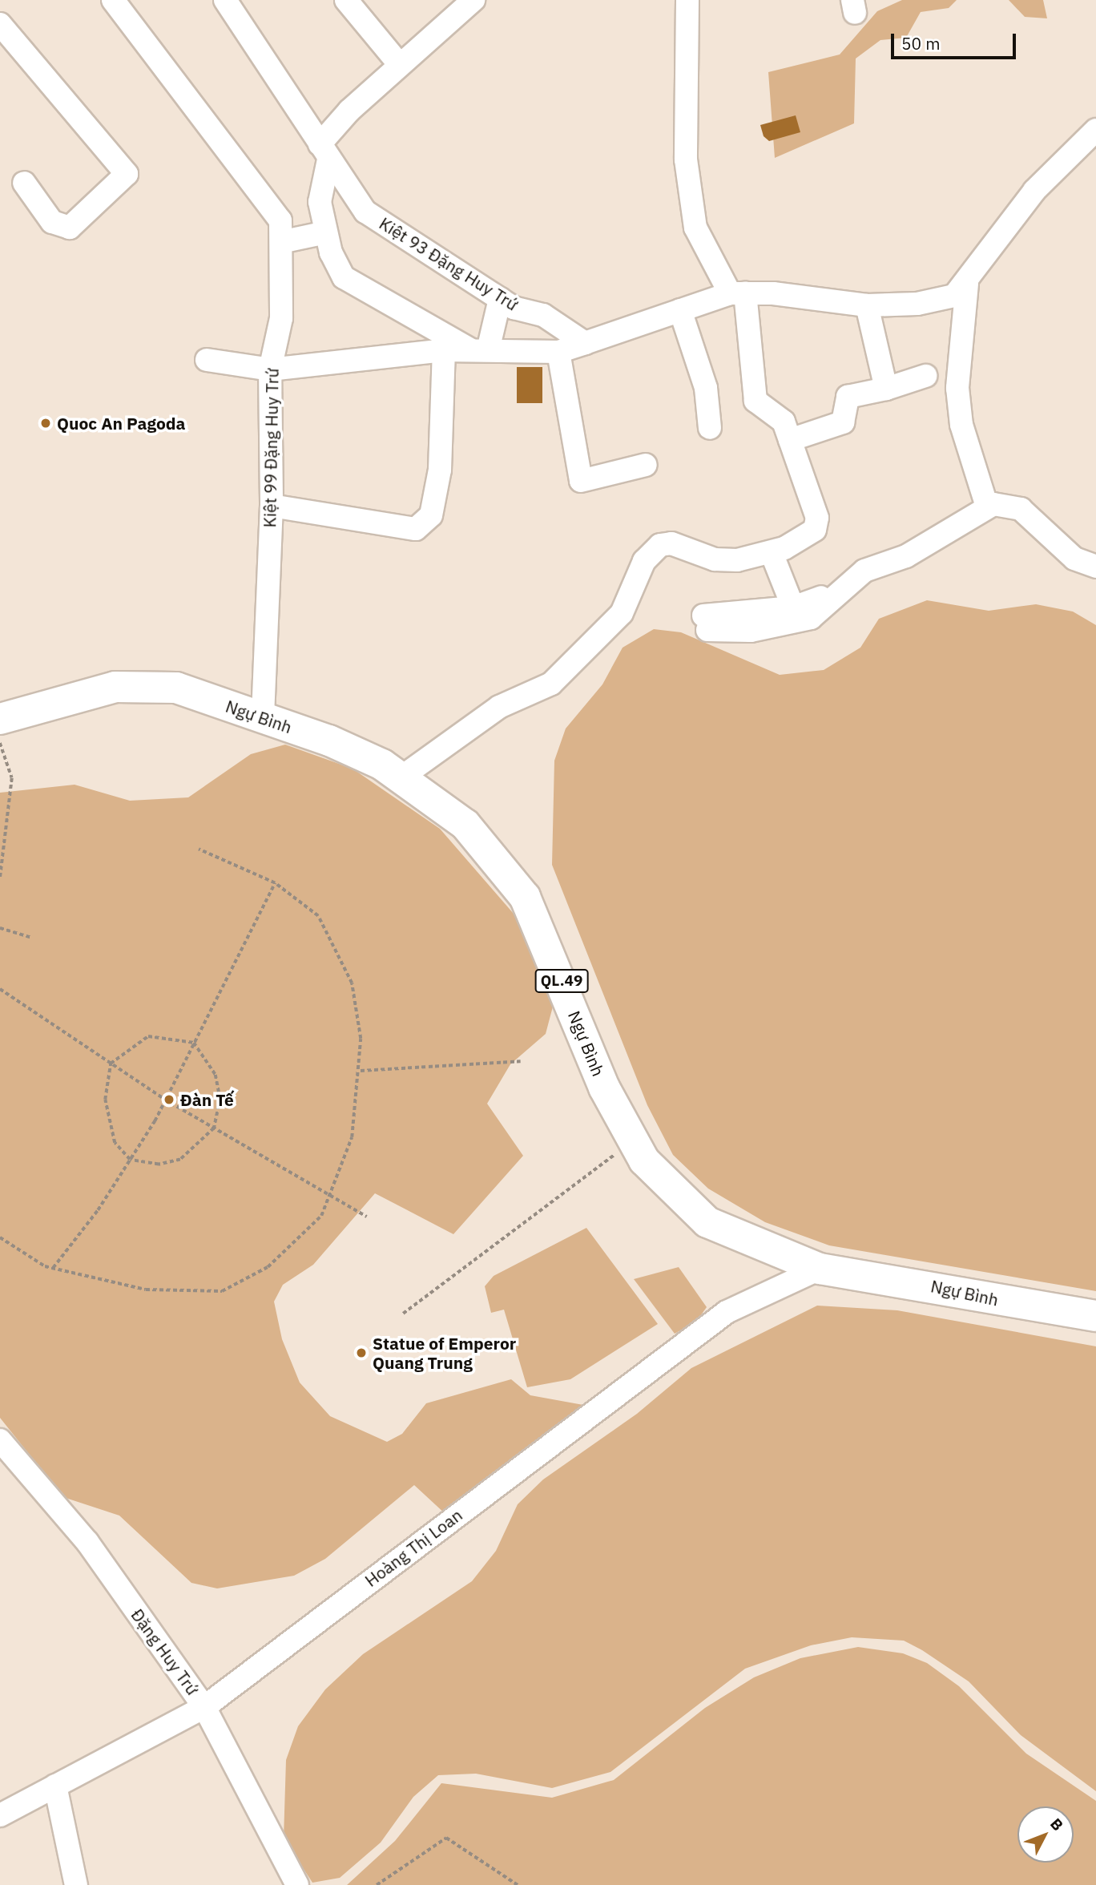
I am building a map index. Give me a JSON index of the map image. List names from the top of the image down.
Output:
{
  "streets": {
    "highway": ["Ngự Bình", "QL.49"],
    "street": [
      "Kiệt 93 Đặng Huy Trứ",
      "Kiệt 99 Đặng Huy Trứ",
      "Hoàng Thị Loan",
      "Đặng Huy Trứ"
    ]
  },
  "crossings": [
    ["Kiệt 99 Đặng Huy Trứ", "Ngự Bình"],
    ["Ngự Bình", "Hoàng Thị Loan"],
    ["Hoàng Thị Loan", "Đặng Huy Trứ"]
  ],
  "places": ["Quoc An Pagoda", "Đàn Tế", "Statue of Emperor Quang Trung"],
  "scale_bar": "50 m",
  "north": "top right"
}
